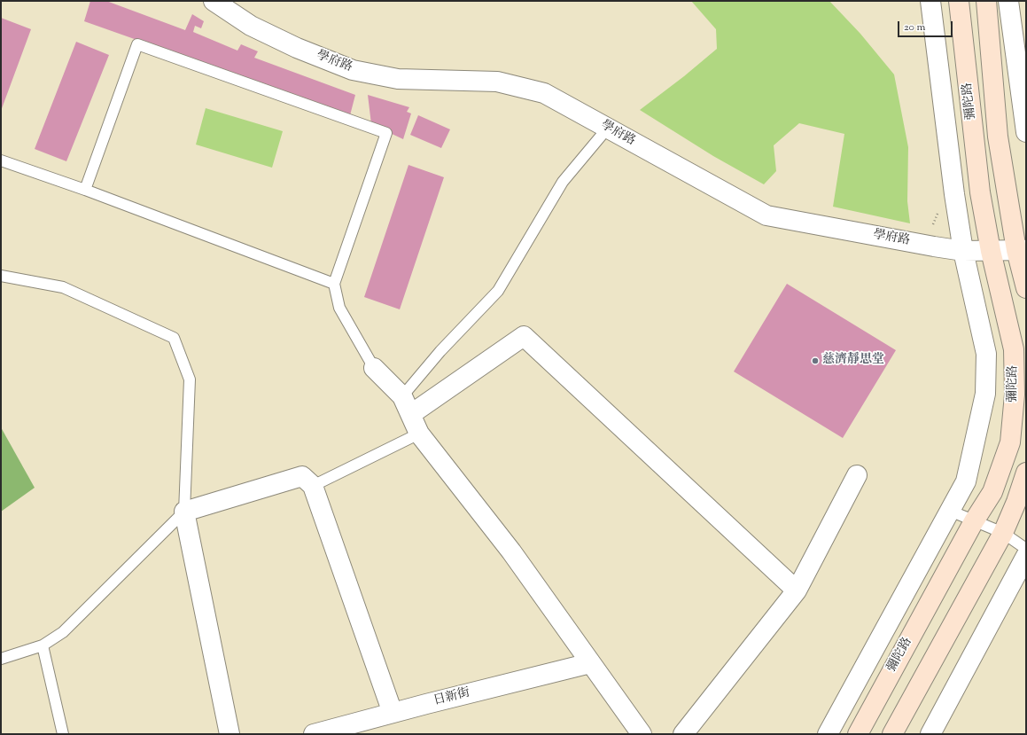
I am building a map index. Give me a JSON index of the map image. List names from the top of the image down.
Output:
{
  "streets": {
    "street": ["學府路", "彌陀路", "日新街"]
  },
  "crossings": [
    ["學府路", "彌陀路"]
  ],
  "places": ["慈濟靜思堂"],
  "scale_bar": "20 m"
}
